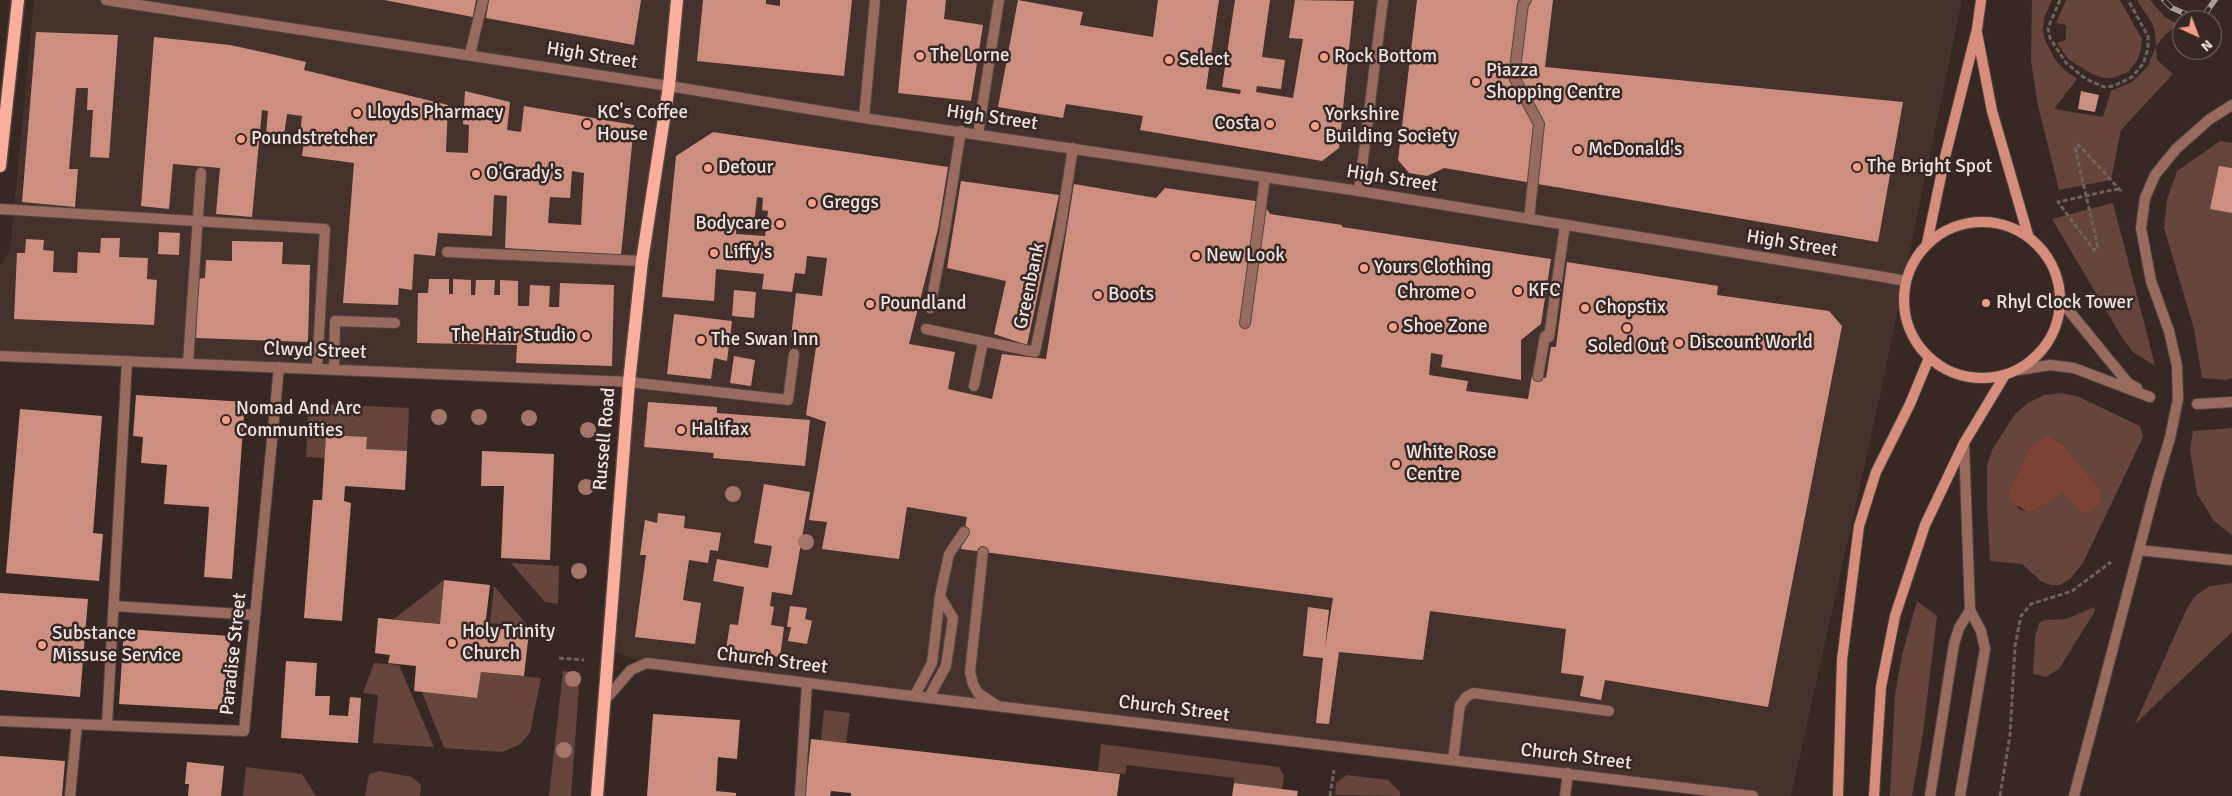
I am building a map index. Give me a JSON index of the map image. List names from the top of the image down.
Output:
{
  "streets": {
    "main road": ["Russell Road"],
    "street": [
      "High Street",
      "Greenbank",
      "Clwyd Street",
      "Paradise Street",
      "Church Street"
    ]
  },
  "crossings": [
    ["High Street", "Greenbank"],
    ["High Street", "Russell Road"],
    ["Clwyd Street", "Russell Road"],
    ["Clwyd Street", "Paradise Street"],
    ["Russell Road", "Church Street"]
  ],
  "places": [
    "The Lorne",
    "Rock Bottom",
    "Select",
    "Piazza Shopping Centre",
    "Lloyds Pharmacy",
    "KC's Coffee House",
    "Costa",
    "Yorkshire Building Society",
    "Poundstretcher",
    "McDonald's",
    "The Bright Spot",
    "Detour",
    "O'Grady's",
    "Greggs",
    "Bodycare",
    "Liffy's",
    "New Look",
    "Yours Clothing",
    "KFC",
    "Chrome",
    "Boots",
    "Rhyl Clock Tower",
    "Poundland",
    "Chopstix",
    "Shoe Zone",
    "Soled Out",
    "The Hair Studio",
    "The Swan Inn",
    "Discount World",
    "Nomad And Arc Communities",
    "Halifax",
    "White Rose Centre",
    "Holy Trinity Church",
    "Substance Missuse Service"
  ],
  "north": "bottom right"
}
